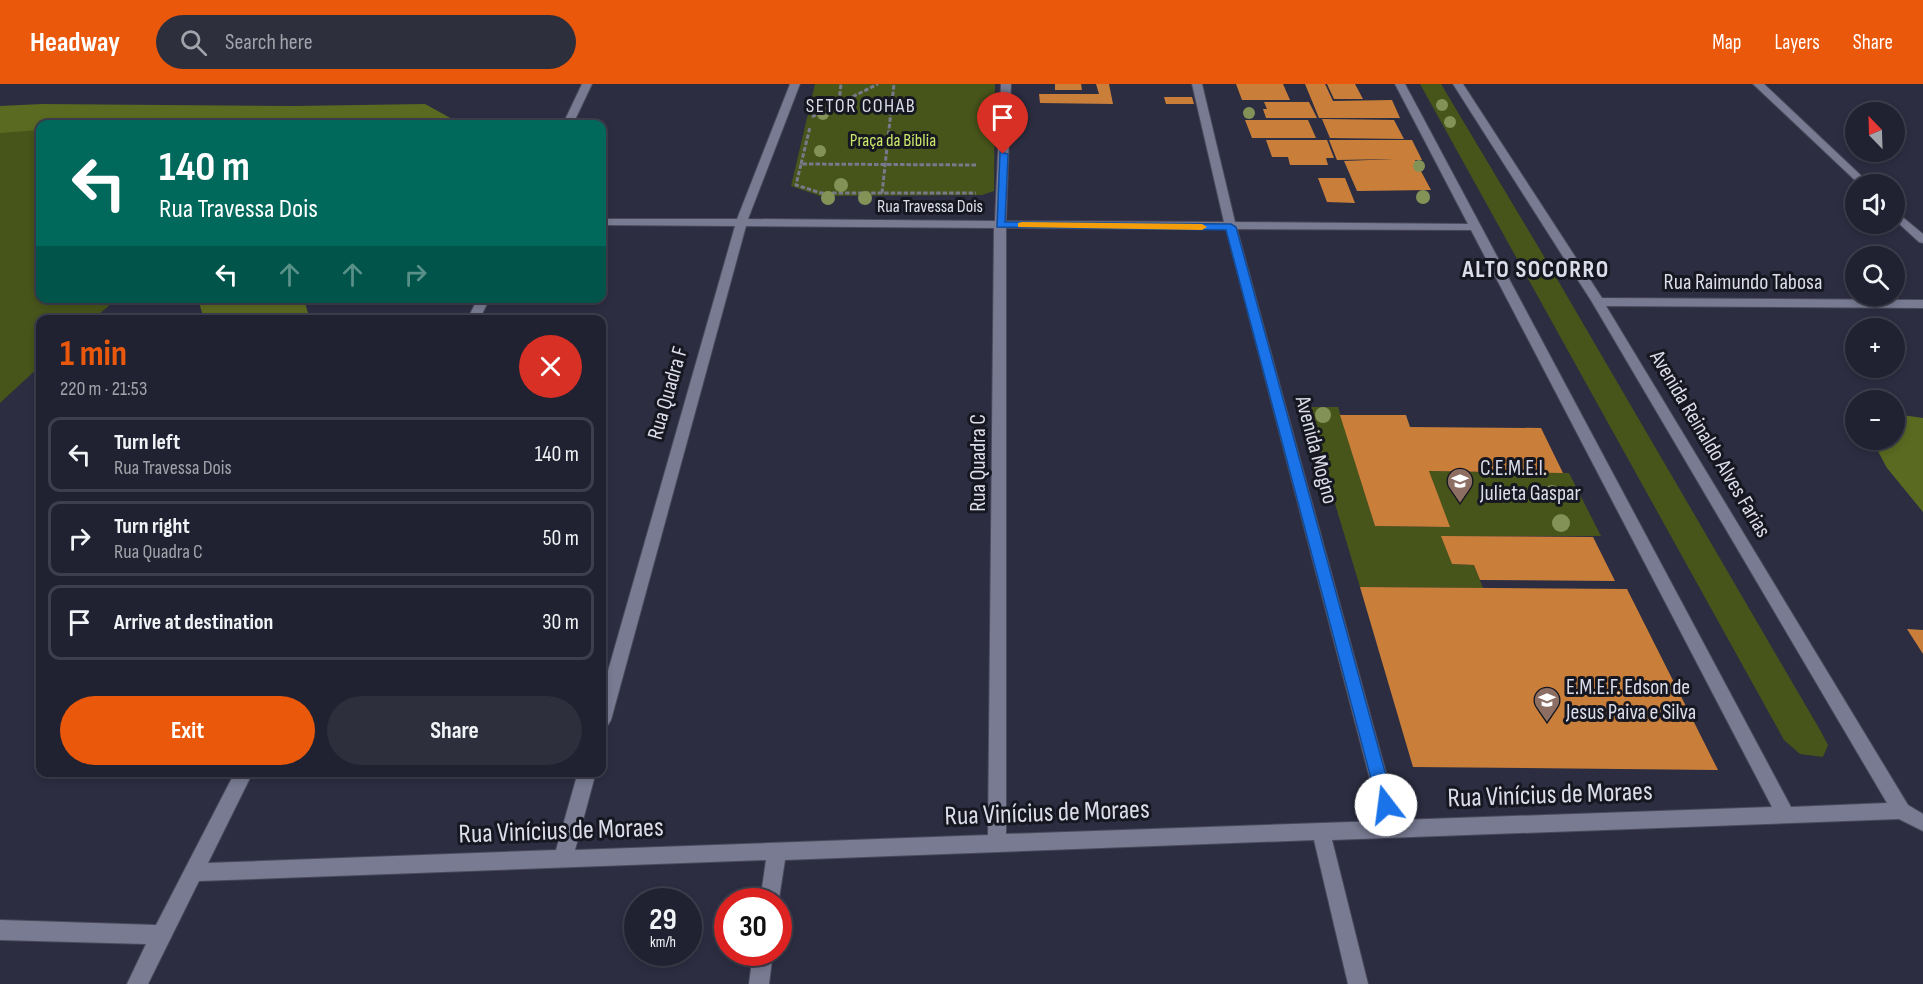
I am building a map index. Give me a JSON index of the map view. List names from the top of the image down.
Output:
{
  "streets": {
    "street": [
      "Rua Travessa Dois",
      "Rua Raimundo Tabosa",
      "Rua Quadra F",
      "Avenida Reinaldo Alves Farias",
      "Avenida Mogno",
      "Rua Quadra C",
      "Rua Vinícius de Moraes"
    ]
  },
  "crossings": [
    ["Rua Travessa Dois", "Rua Quadra F"],
    ["Rua Travessa Dois", "Avenida Mogno"],
    ["Rua Travessa Dois", "Rua Quadra C"],
    ["Rua Raimundo Tabosa", "Avenida Reinaldo Alves Farias"],
    ["Avenida Reinaldo Alves Farias", "Rua Vinícius de Moraes"],
    ["Avenida Mogno", "Rua Vinícius de Moraes"],
    ["Rua Quadra C", "Rua Vinícius de Moraes"]
  ],
  "districts": ["SETOR COHAB", "ALTO SOCORRO"],
  "parks": ["Praça da Bíblia"],
  "places": {
    "school or university": ["C.E.M.E.I. Julieta Gaspar", "E.M.E.F. Edson de Jesus Paiva e Silva"]
  },
  "north": "top left",
  "page": {
    "header": "Headway",
    "search": "Search here",
    "nav": ["Map", "Layers", "Share"],
    "map_buttons": ["+", "−"],
    "turn": ["140 m", "Rua Travessa Dois"],
    "heading": ["1 min", "220 m · 21:53"],
    "list": [
      {
        "name": "Turn left",
        "note": "Rua Travessa Dois",
        "value": "140 m"
      },
      {
        "name": "Turn right",
        "note": "Rua Quadra C",
        "value": "50 m"
      },
      {
        "name": "Arrive at destination",
        "value": "30 m"
      }
    ],
    "buttons": ["Exit", "Share"],
    "speed": "29 km/h",
    "limit": "30"
  }
}
